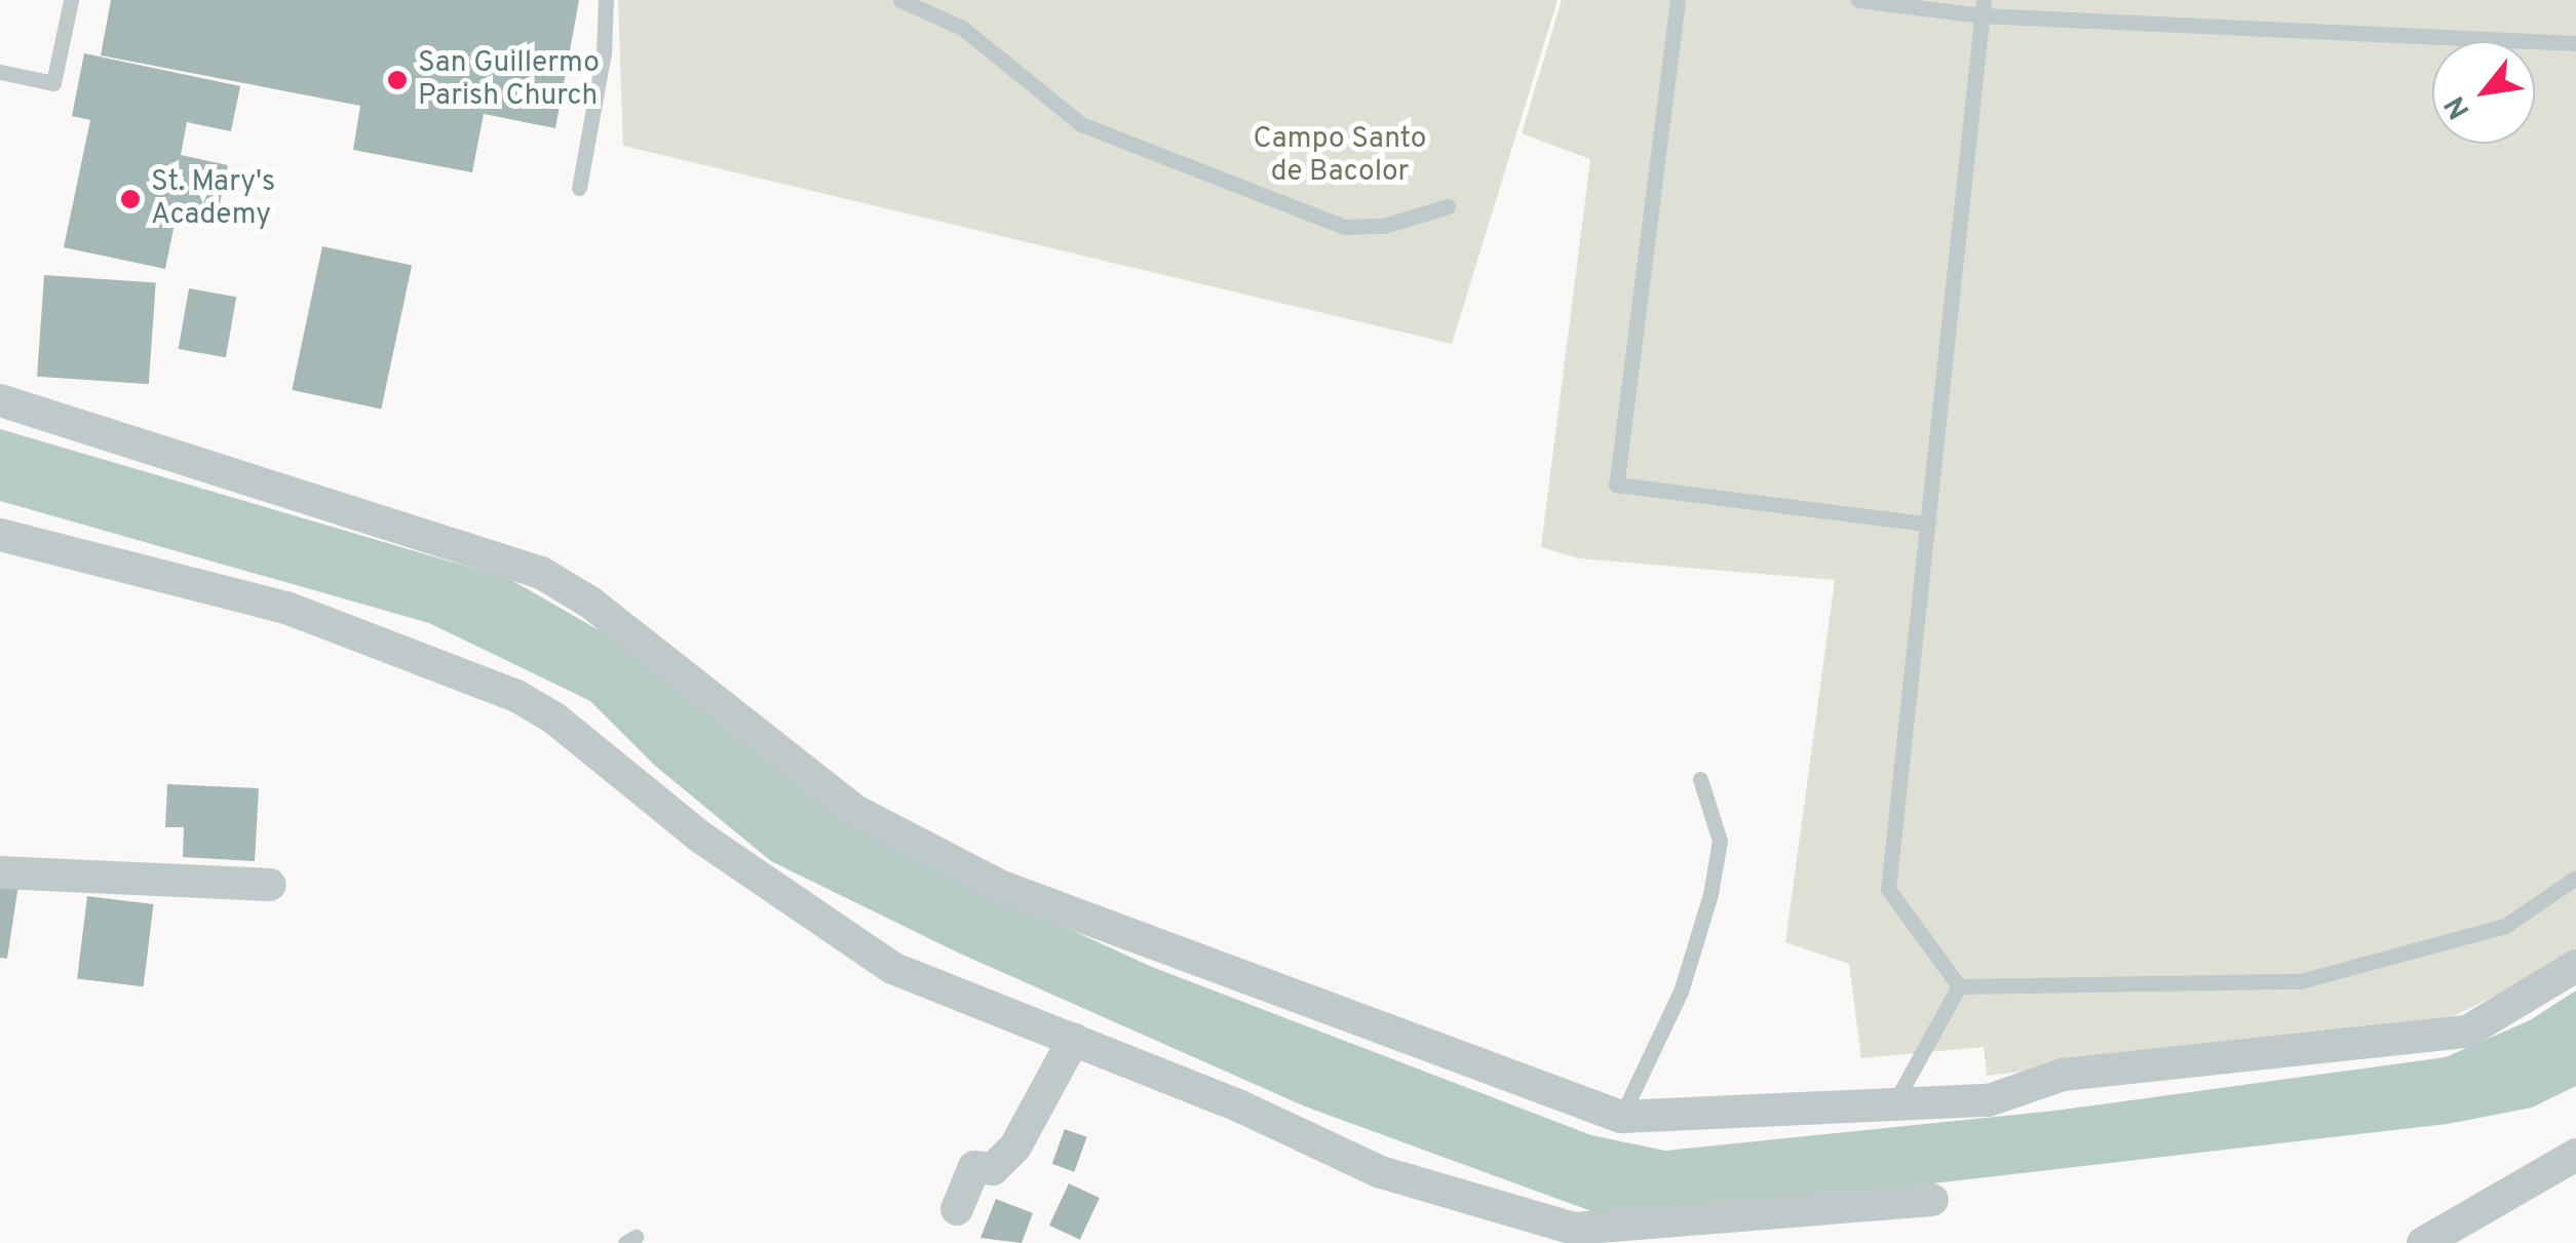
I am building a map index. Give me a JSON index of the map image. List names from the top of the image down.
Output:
{
  "parks": ["Campo Santo de Bacolor"],
  "places": ["San Guillermo Parish Church", "St. Mary's Academy"],
  "north": "bottom left"
}
